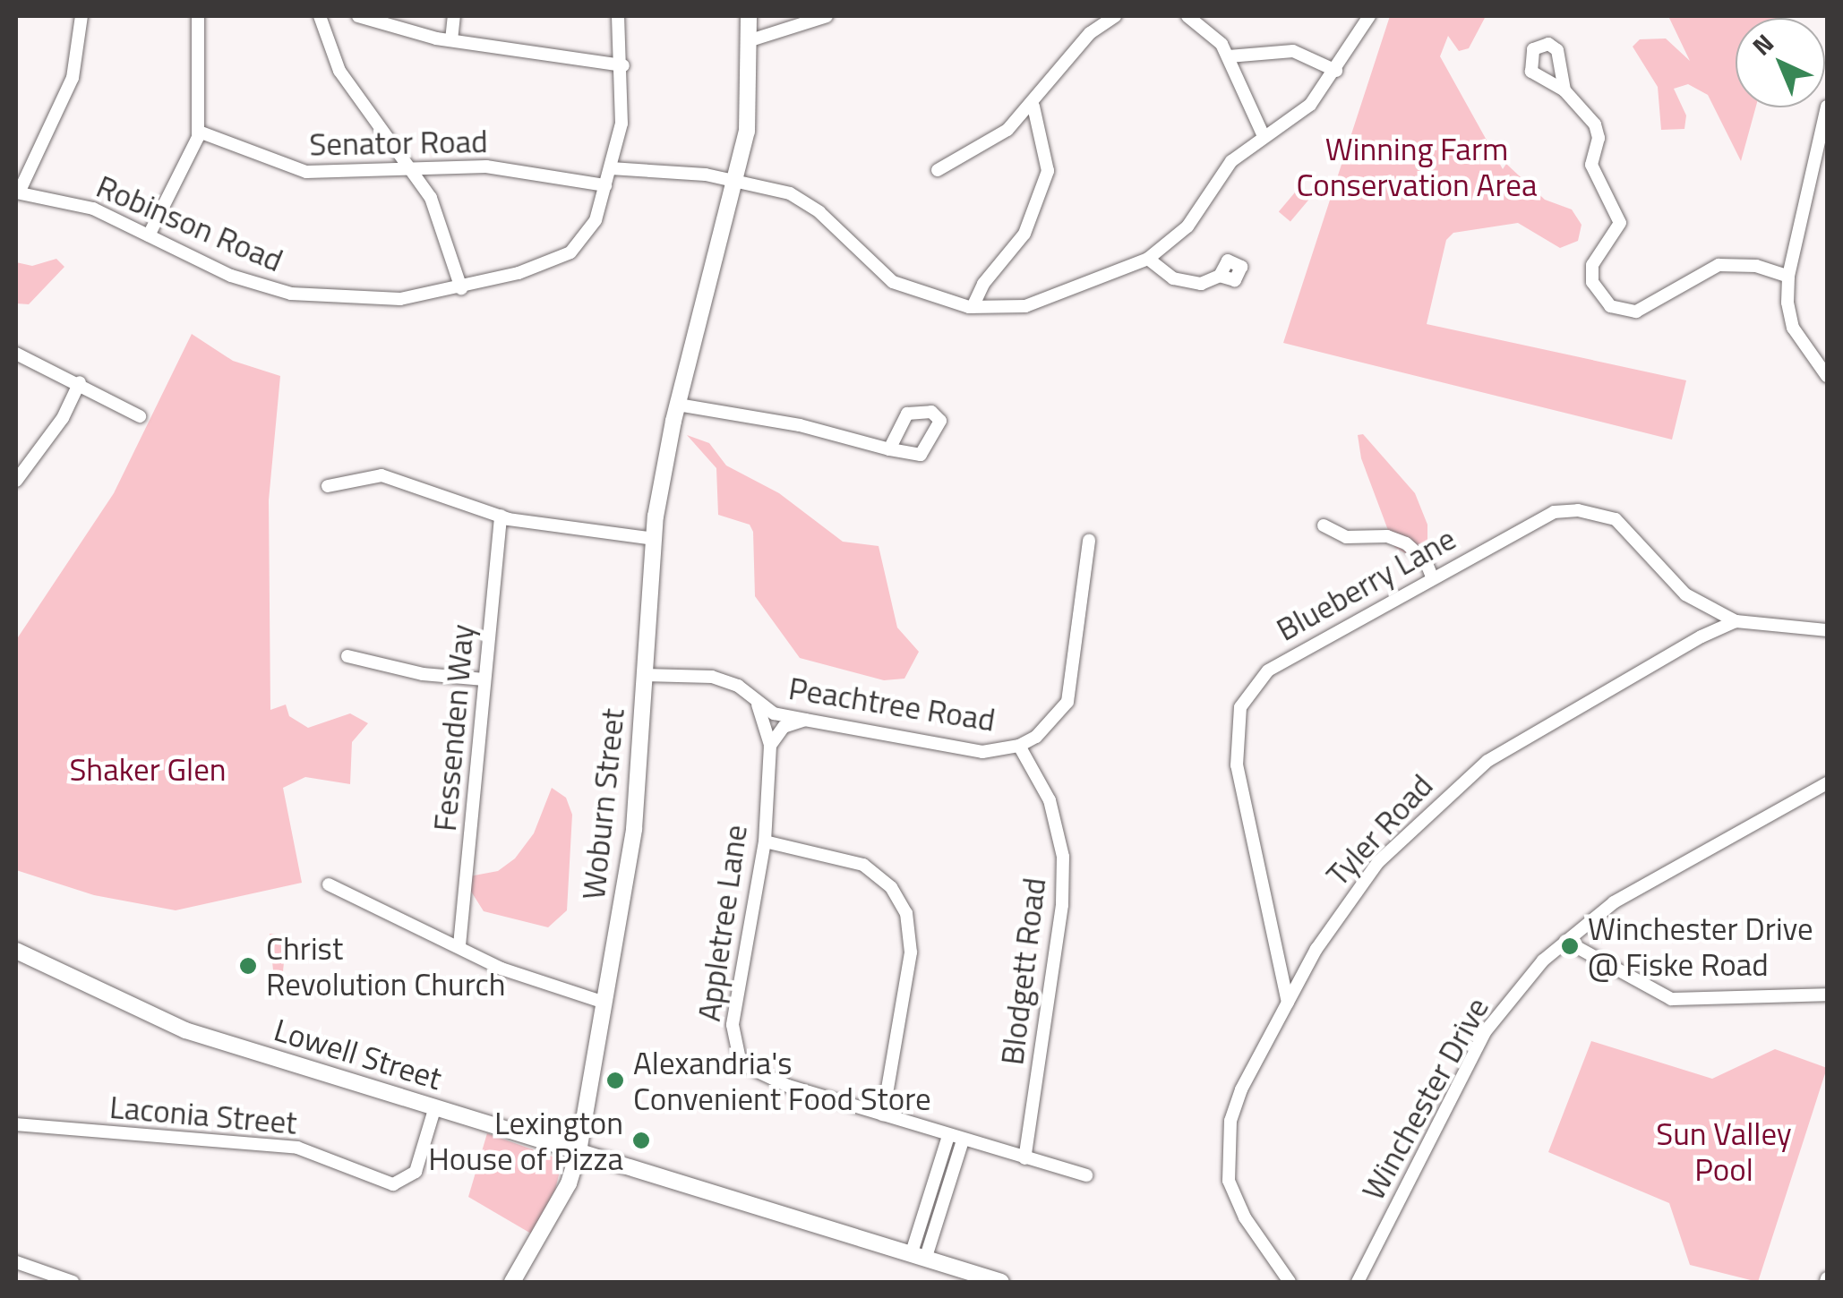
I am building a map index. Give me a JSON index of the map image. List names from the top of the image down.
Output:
{
  "streets": {
    "main road": ["Woburn Street", "Lowell Street"],
    "street": [
      "Senator Road",
      "Robinson Road",
      "Blueberry Lane",
      "Peachtree Road",
      "Fessenden Way",
      "Tyler Road",
      "Appletree Lane",
      "Blodgett Road",
      "Winchester Drive",
      "Laconia Street"
    ]
  },
  "crossings": [
    ["Senator Road", "Robinson Road"],
    ["Blueberry Lane", "Tyler Road"],
    ["Peachtree Road", "Woburn Street"],
    ["Peachtree Road", "Appletree Lane"],
    ["Peachtree Road", "Blodgett Road"],
    ["Woburn Street", "Lowell Street"],
    ["Appletree Lane", "Blodgett Road"],
    ["Lowell Street", "Laconia Street"]
  ],
  "parks": ["Winning Farm Conservation Area", "Shaker Glen", "Sun Valley Pool"],
  "places": [
    "Winchester Drive @ Fiske Road",
    "Christ Revolution Church",
    "Alexandria's Convenient Food Store",
    "Lexington House of Pizza"
  ],
  "north": "top left"
}
